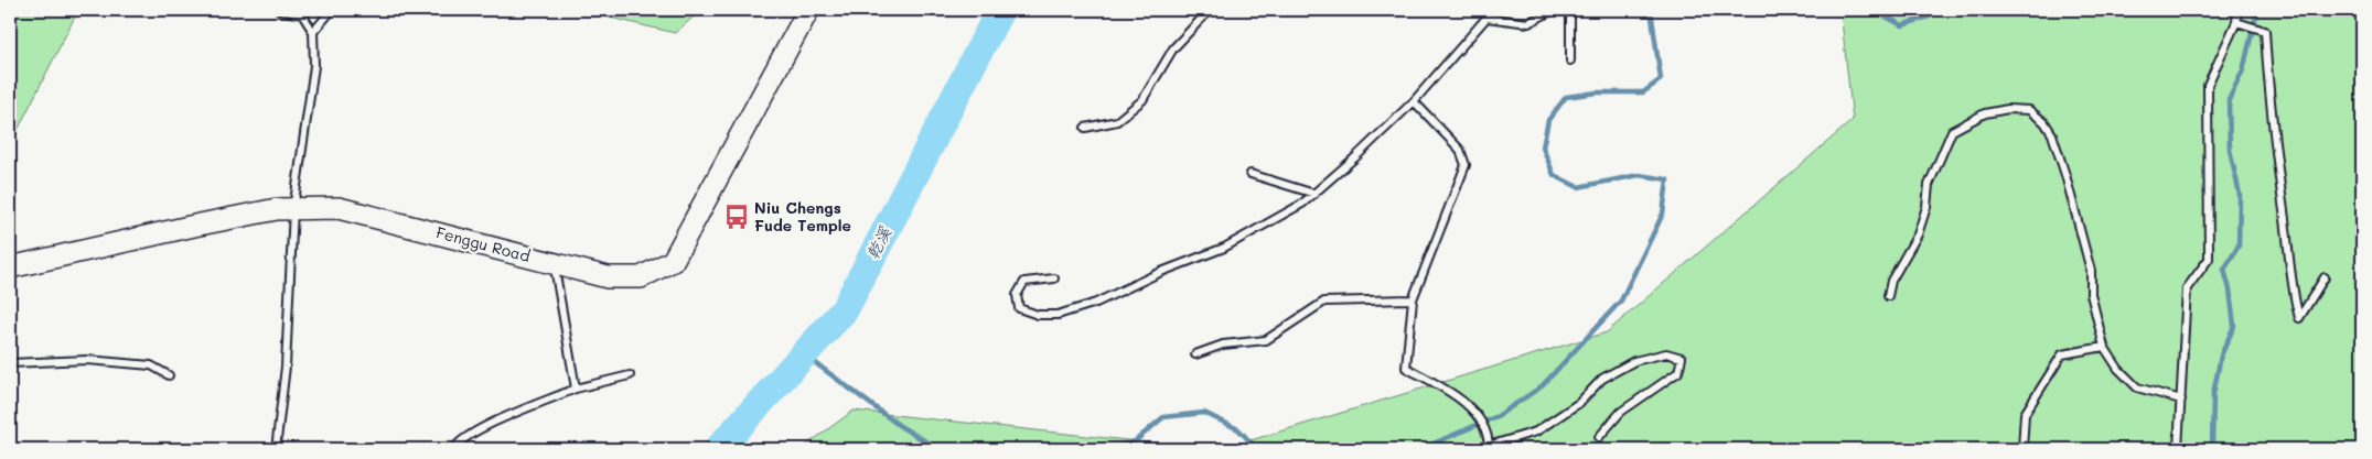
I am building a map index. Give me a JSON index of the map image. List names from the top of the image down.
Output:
{
  "streets": {
    "street": ["Fenggu Road"]
  },
  "water": ["乾溪"],
  "places": {
    "bus stop": ["Niu Chengs Fude Temple"]
  }
}
